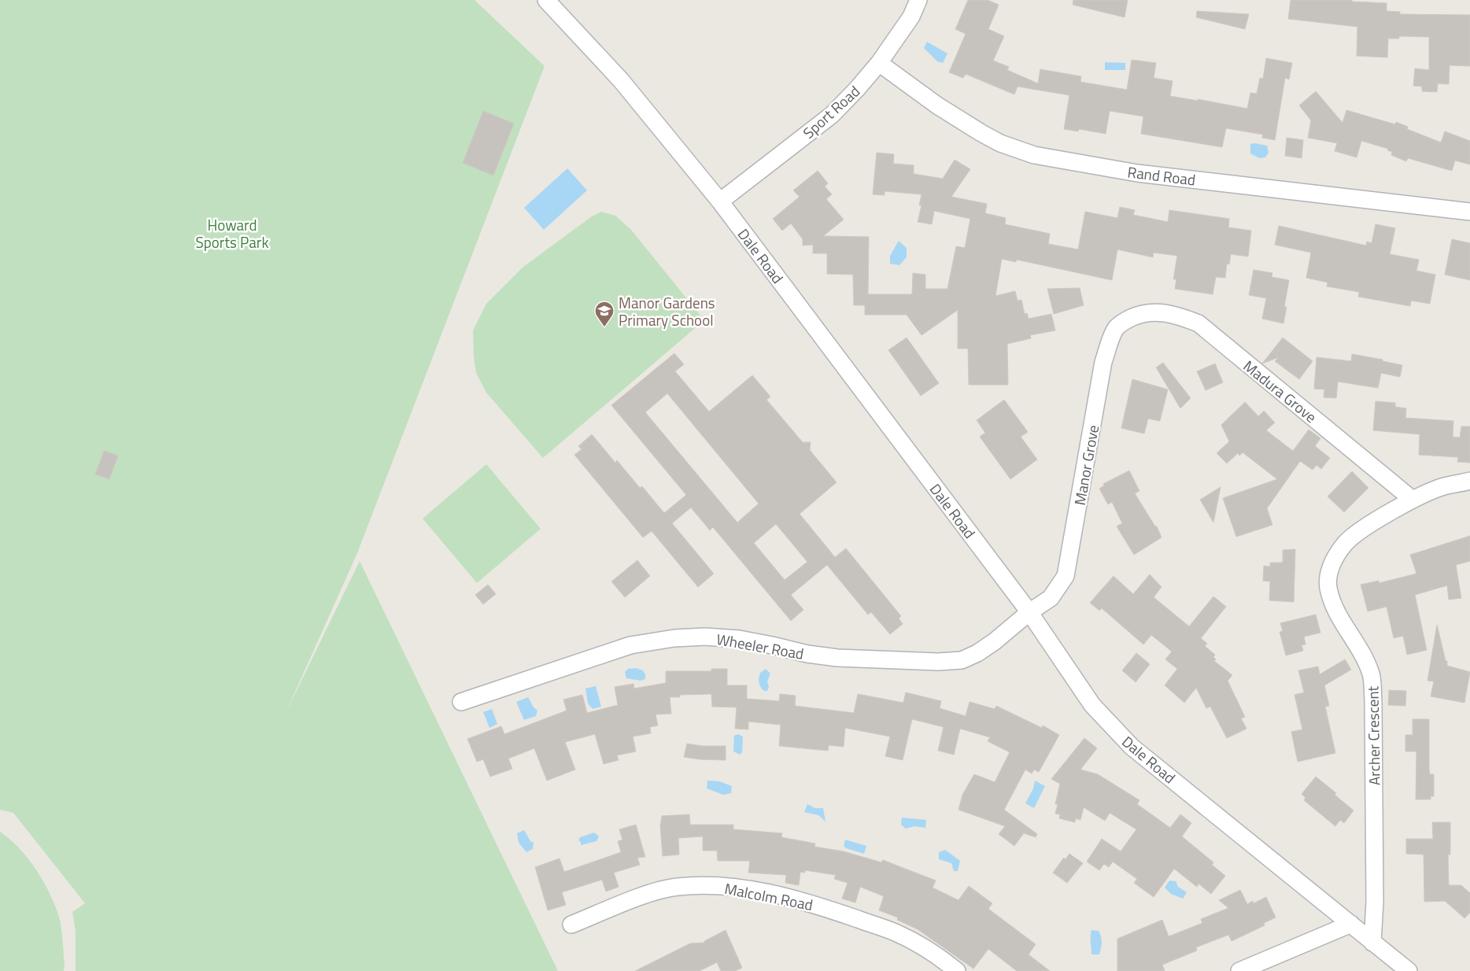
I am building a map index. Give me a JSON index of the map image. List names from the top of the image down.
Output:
{
  "streets": {
    "street": [
      "Sport Road",
      "Rand Road",
      "Dale Road",
      "Madura Grove",
      "Manor Grove",
      "Wheeler Road",
      "Archer Crescent",
      "Malcolm Road"
    ]
  },
  "crossings": [
    ["Sport Road", "Rand Road"],
    ["Sport Road", "Dale Road"],
    ["Dale Road", "Manor Grove"],
    ["Dale Road", "Wheeler Road"],
    ["Dale Road", "Archer Crescent"],
    ["Madura Grove", "Manor Grove"],
    ["Madura Grove", "Archer Crescent"],
    ["Manor Grove", "Wheeler Road"]
  ],
  "parks": ["Howard Sports Park"],
  "places": {
    "school or university": ["Manor Gardens Primary School"]
  }
}
